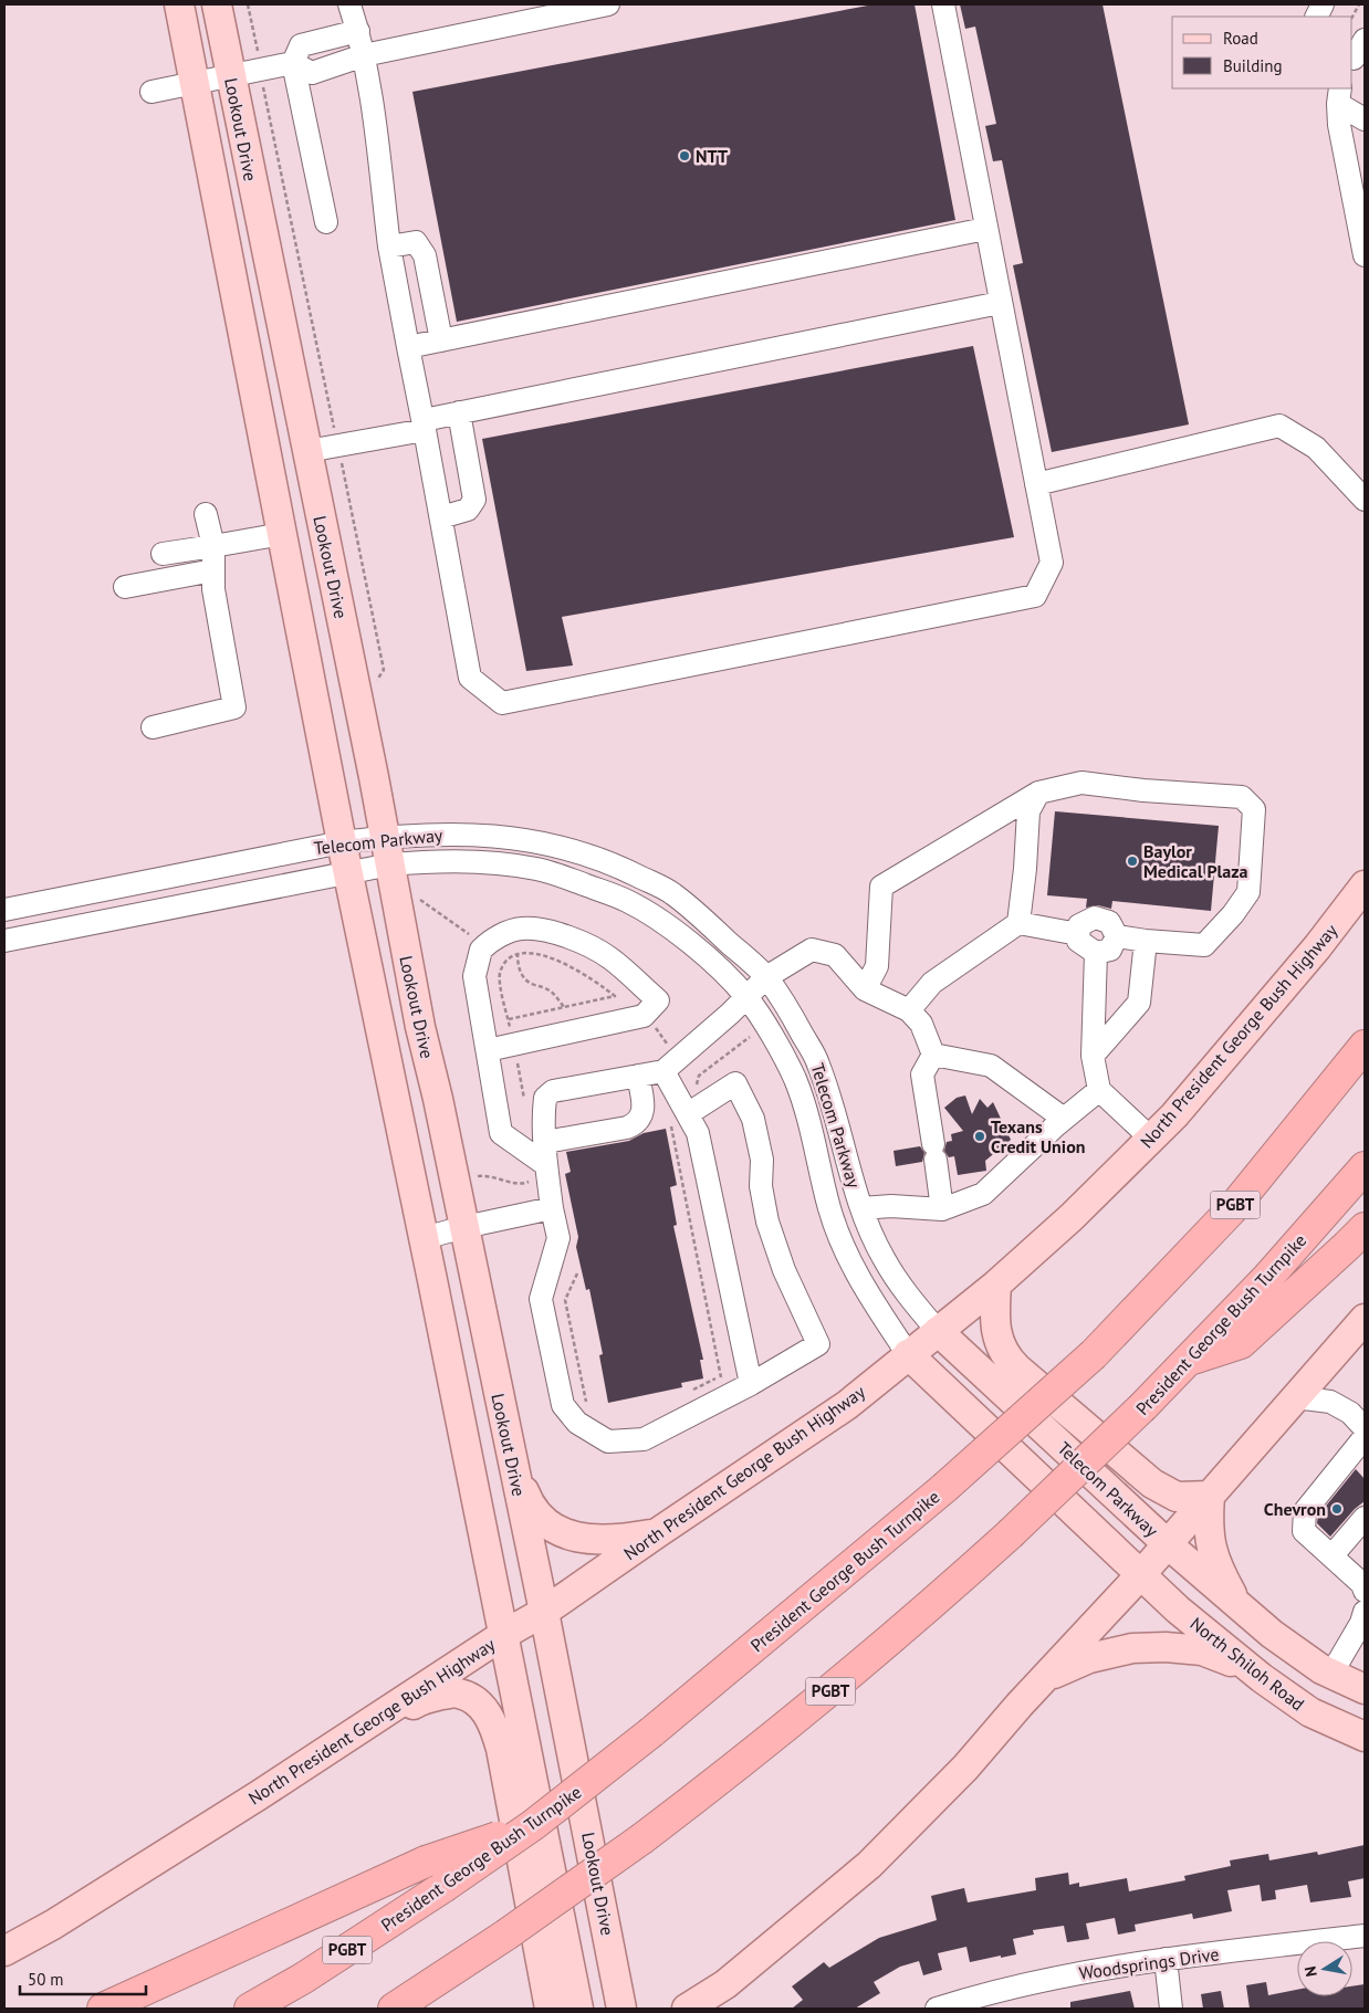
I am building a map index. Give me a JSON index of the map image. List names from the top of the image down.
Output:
{
  "streets": {
    "highway": ["PGBT", "President George Bush Turnpike"],
    "main road": [
      "Lookout Drive",
      "Telecom Parkway",
      "North President George Bush Highway",
      "North Shiloh Road"
    ],
    "street": ["Woodsprings Drive"]
  },
  "crossings": [
    ["Lookout Drive", "Telecom Parkway"],
    ["Lookout Drive", "North President George Bush Highway"],
    ["Telecom Parkway", "North President George Bush Highway"],
    ["Telecom Parkway", "North Shiloh Road"]
  ],
  "places": [
    "NTT",
    "Baylor Medical Plaza",
    "Texans Credit Union",
    "Chevron"
  ],
  "legend": ["Road", "Building"],
  "scale_bar": "50 m",
  "north": "left"
}
